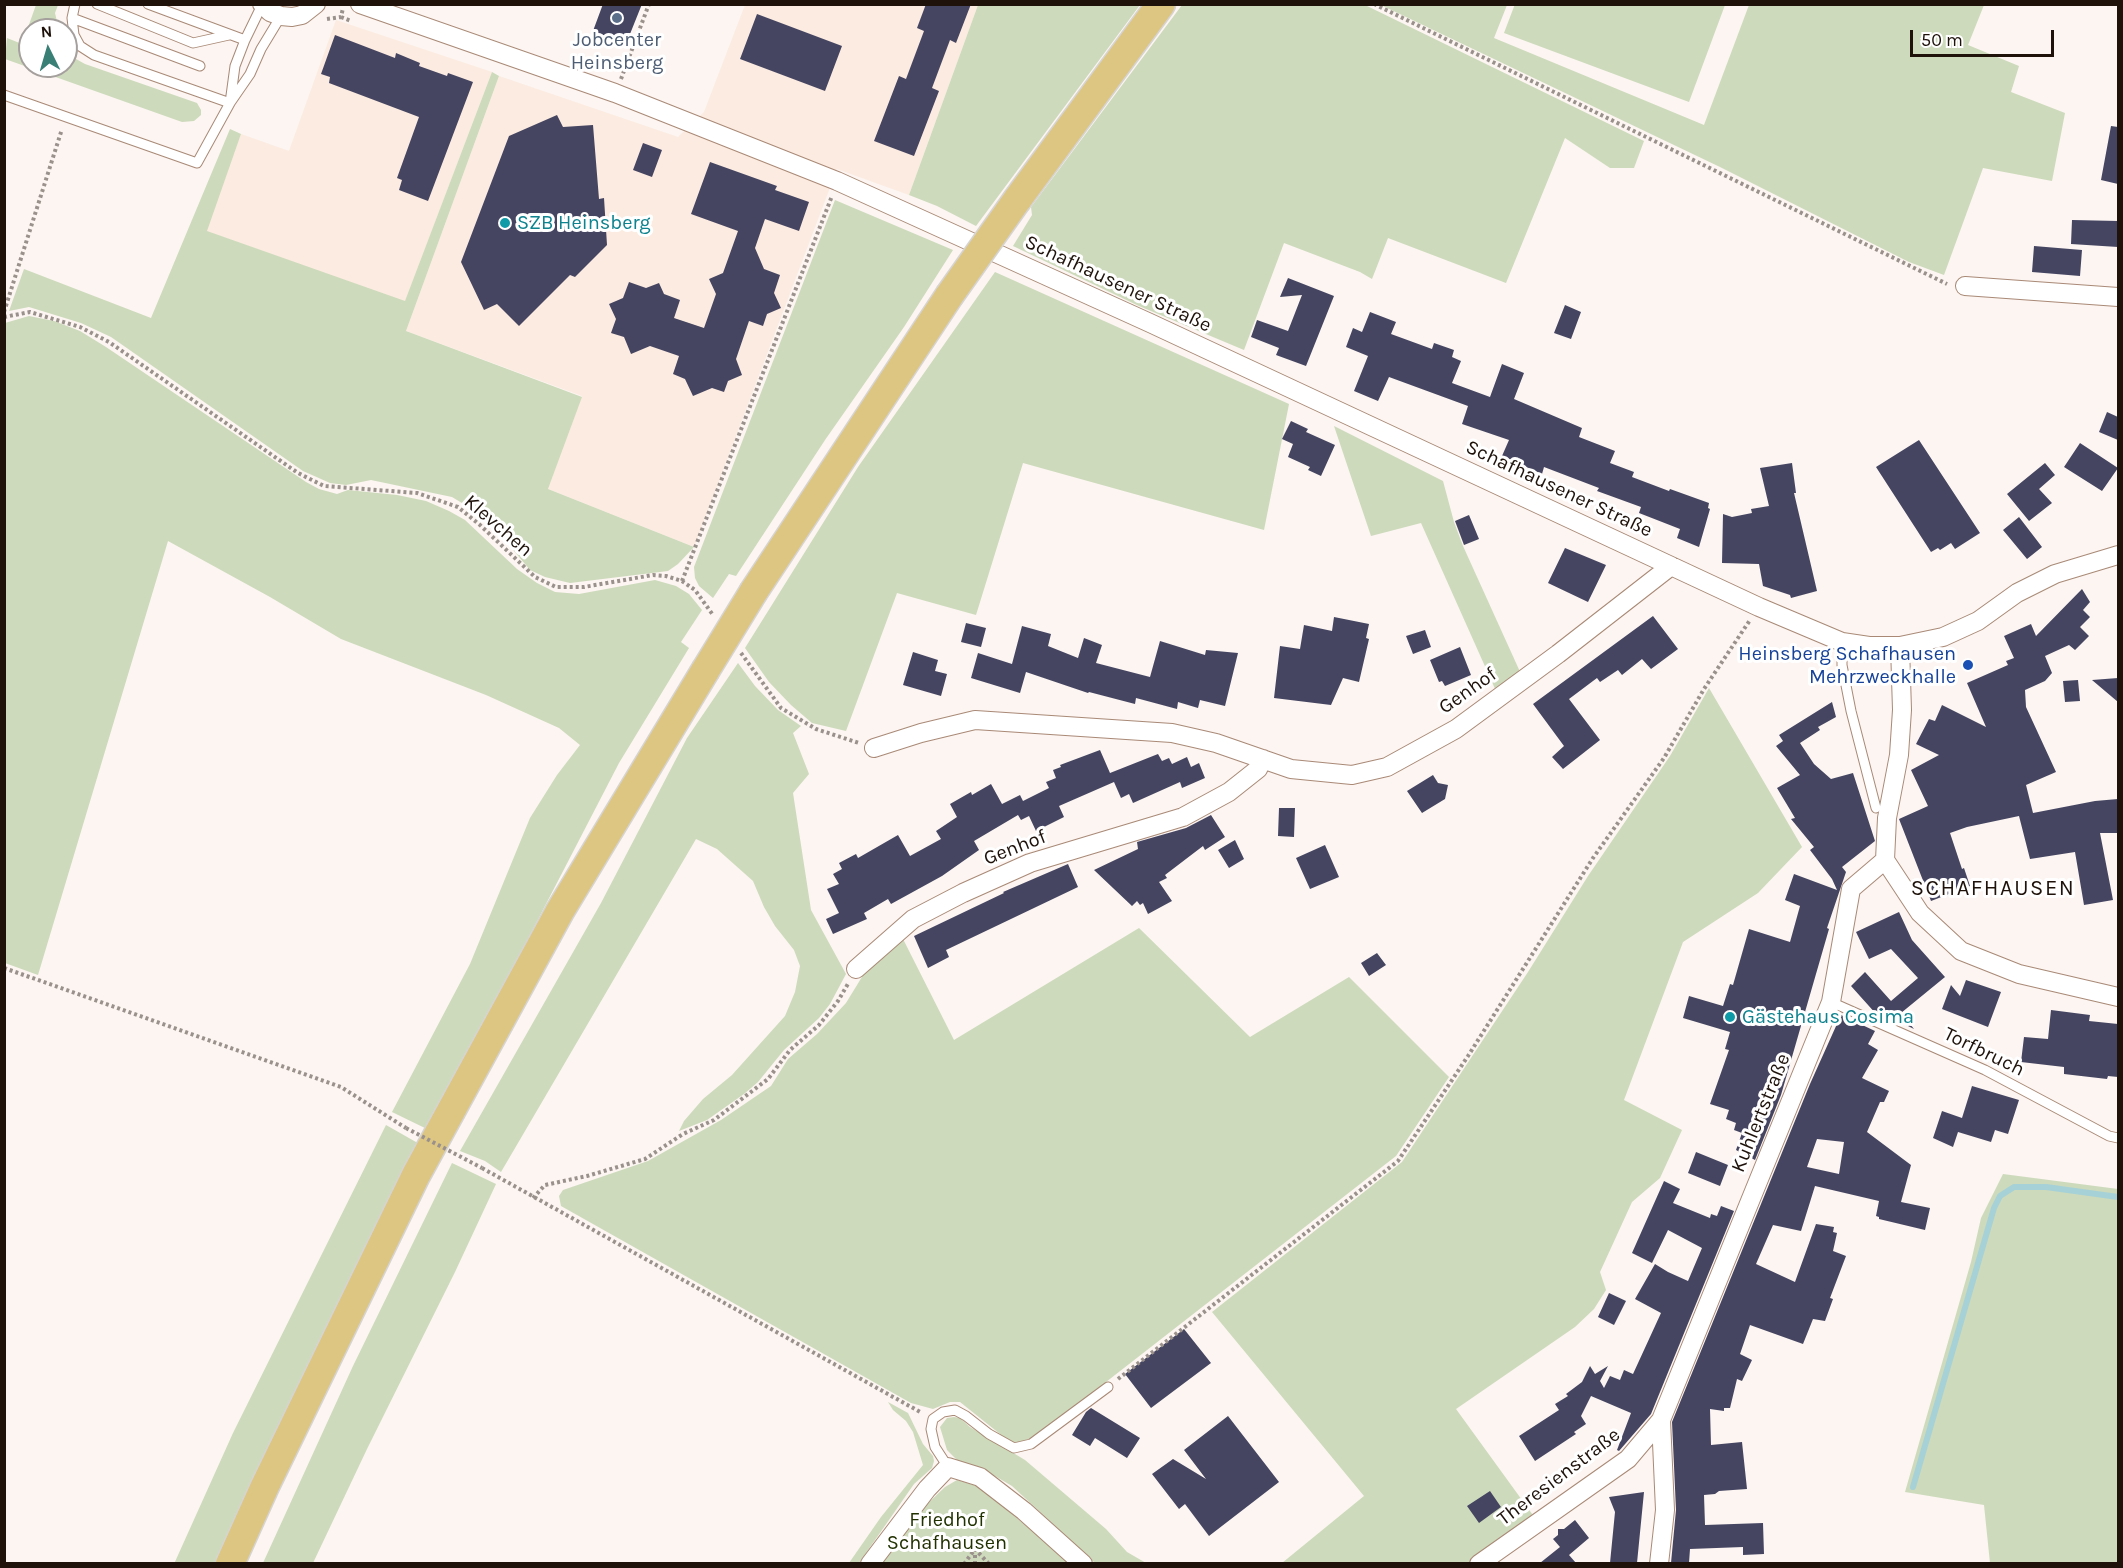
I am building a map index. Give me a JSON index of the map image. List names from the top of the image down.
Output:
{
  "streets": {
    "street": [
      "Schafhausener Straße",
      "Genhof",
      "Kuhlertstraße",
      "Theresienstraße"
    ],
    "lane": ["Torfbruch"],
    "path": ["Klevchen"]
  },
  "crossings": [
    ["Schafhausener Straße", "Genhof"],
    ["Torfbruch", "Kuhlertstraße"],
    ["Kuhlertstraße", "Theresienstraße"]
  ],
  "districts": ["SCHAFHAUSEN"],
  "parks": ["Friedhof Schafhausen"],
  "places": [
    "Jobcenter Heinsberg",
    "SZB Heinsberg",
    "Heinsberg Schafhausen Mehrzweckhalle",
    "Gästehaus Cosima"
  ],
  "scale_bar": "50 m",
  "north": "top"
}
